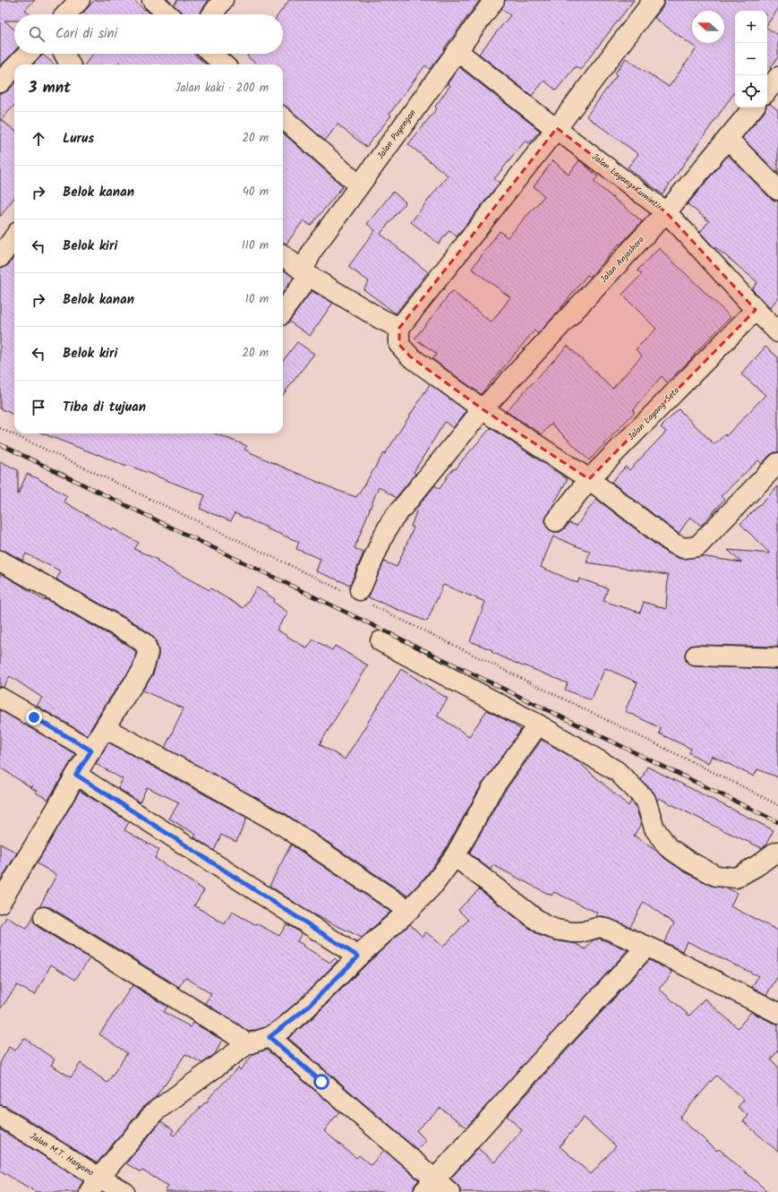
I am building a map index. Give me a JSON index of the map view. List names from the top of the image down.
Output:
{
  "streets": {
    "street": [
      "Jalan Puyengan",
      "Jalan Layang Kumintir",
      "Jalan Anjashoro",
      "Jalan Layang Seto",
      "Jalan M.T. Haryono"
    ]
  },
  "crossings": [
    ["Jalan Puyengan", "Jalan Layang Kumintir"],
    ["Jalan Layang Kumintir", "Jalan Anjashoro"],
    ["Jalan Layang Kumintir", "Jalan Layang Seto"]
  ],
  "north": "left",
  "page": {
    "map_buttons": ["+", "−"],
    "search": "Cari di sini",
    "heading": ["3 mnt", "Jalan kaki · 200 m"],
    "list": [
      ["Lurus", "20 m"],
      ["Belok kanan", "40 m"],
      ["Belok kiri", "110 m"],
      ["Belok kanan", "10 m"],
      ["Belok kiri", "20 m"],
      "Tiba di tujuan"
    ]
  }
}
